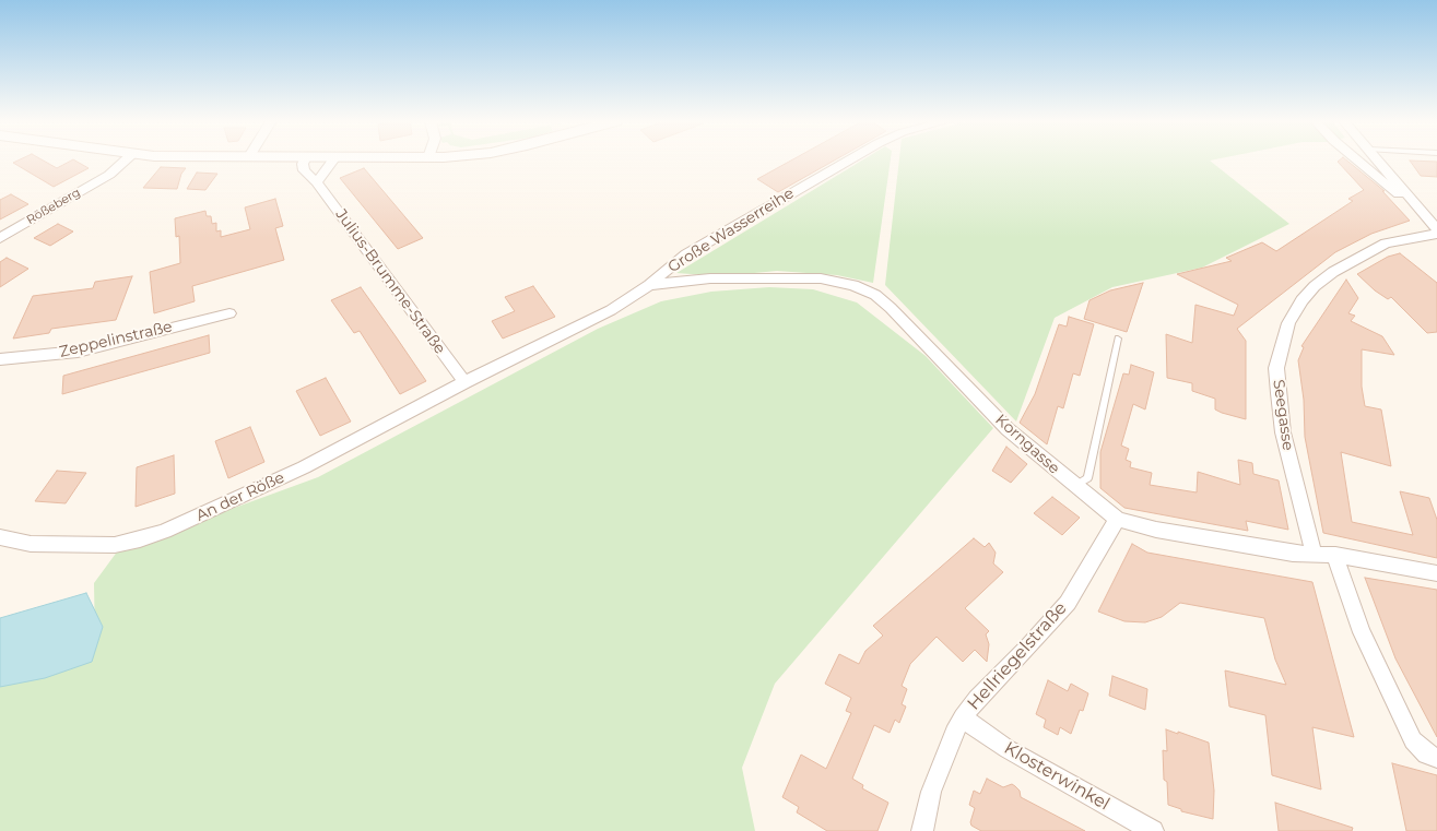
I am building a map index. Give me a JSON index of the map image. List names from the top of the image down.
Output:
{
  "streets": {
    "street": [
      "Rößeberg",
      "Große Wasserreihe",
      "Julius-Brumme-Straße",
      "Zeppelinstraße",
      "Seegasse",
      "Korngasse",
      "An der Röße",
      "Hellriegelstraße",
      "Klosterwinkel"
    ]
  },
  "crossings": [
    ["Große Wasserreihe", "Julius-Brumme-Straße"],
    ["Große Wasserreihe", "Korngasse"],
    ["Große Wasserreihe", "An der Röße"],
    ["Julius-Brumme-Straße", "An der Röße"],
    ["Seegasse", "Korngasse"],
    ["Korngasse", "Hellriegelstraße"],
    ["Hellriegelstraße", "Klosterwinkel"]
  ]
}
